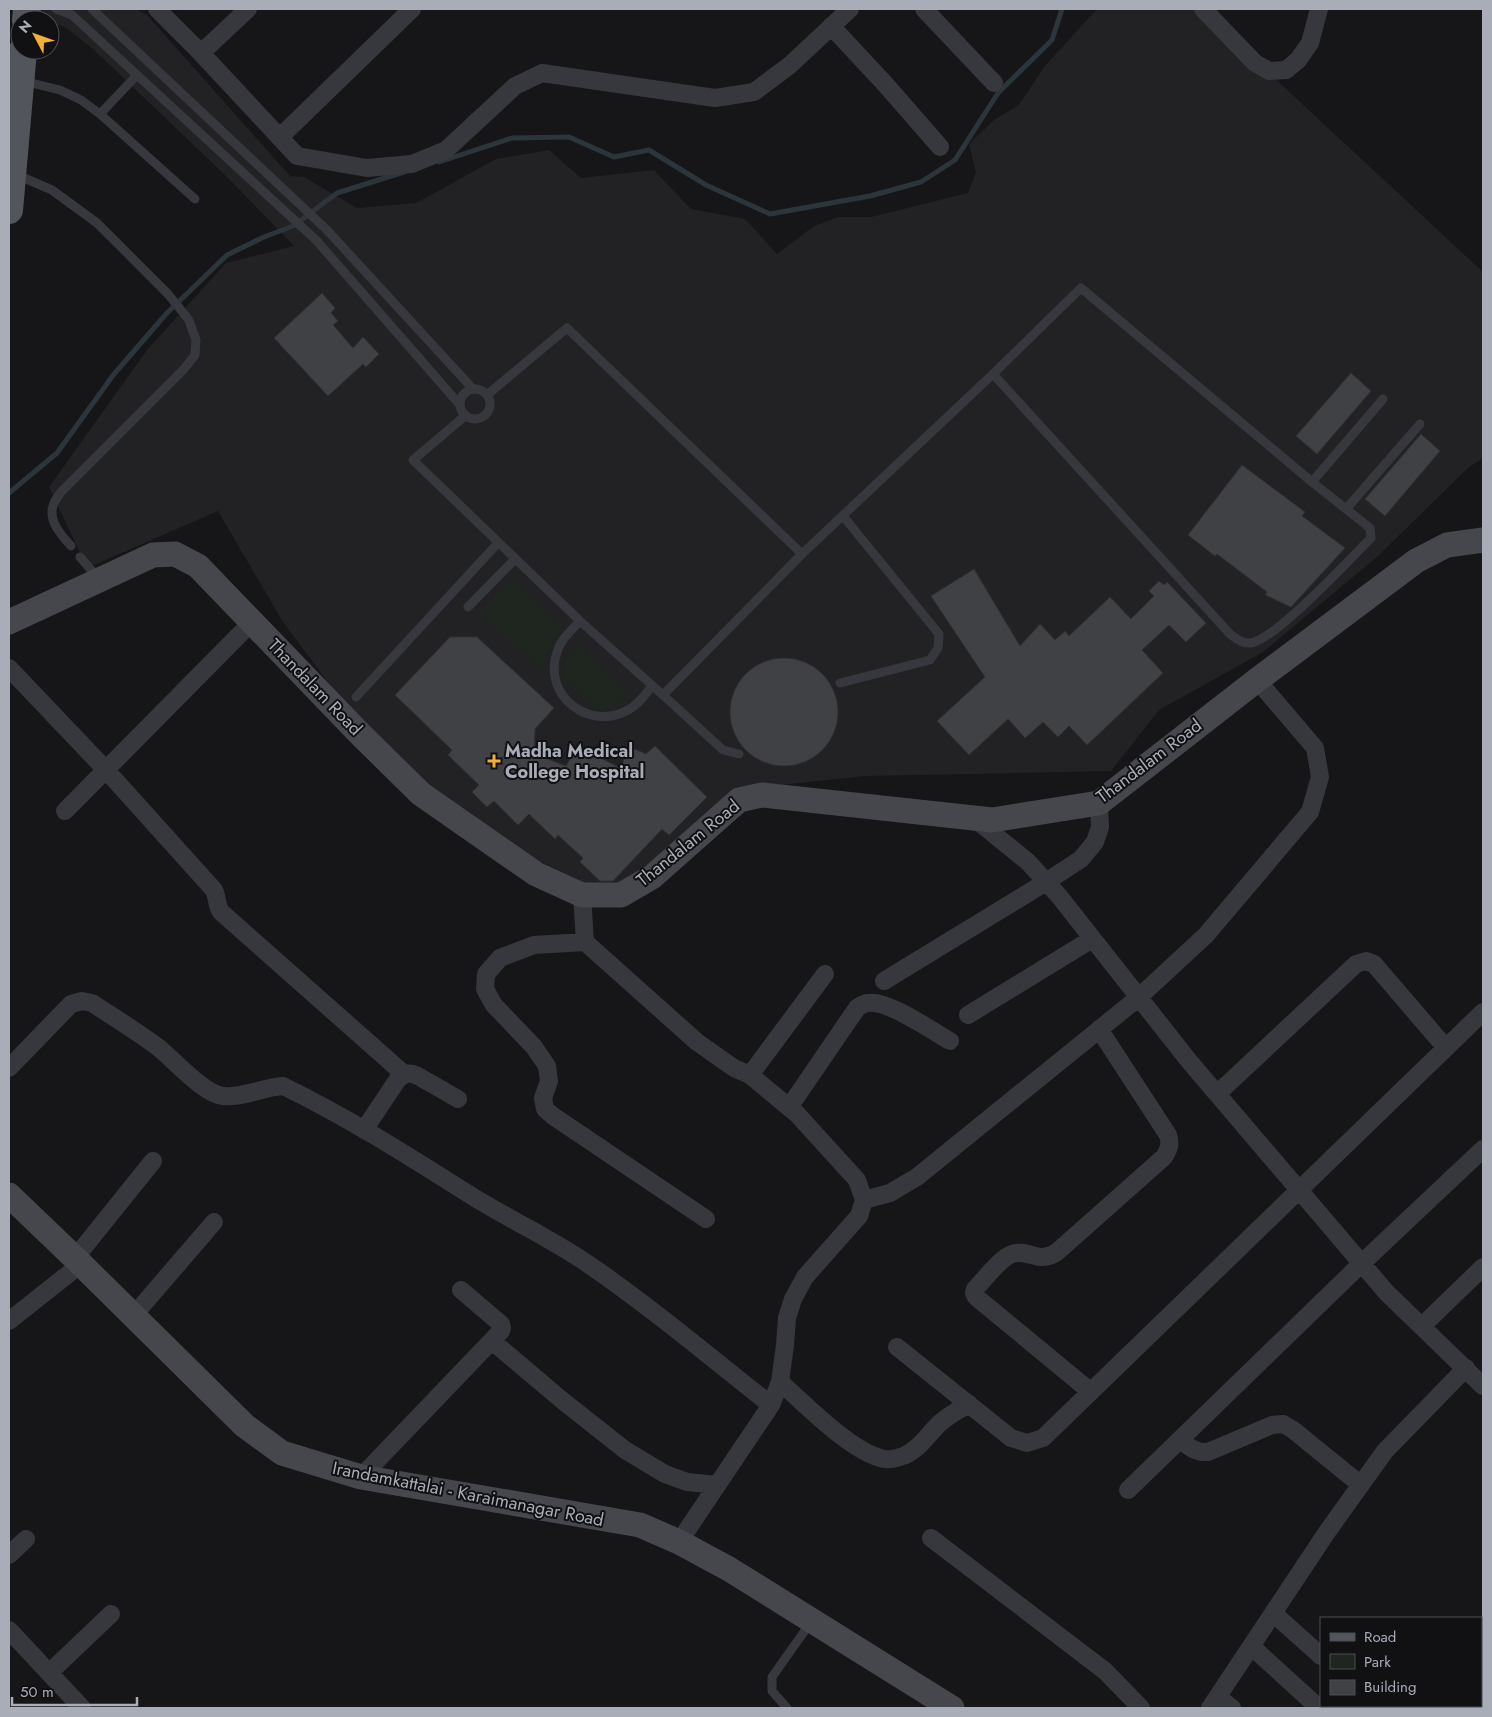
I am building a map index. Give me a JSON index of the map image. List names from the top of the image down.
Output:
{
  "streets": {
    "street": ["Thandalam Road", "Irandamkattalai - Karaimanagar Road"]
  },
  "places": {
    "health": ["Madha Medical College Hospital"]
  },
  "legend": ["Road", "Park", "Building"],
  "scale_bar": "50 m",
  "north": "top left"
}
